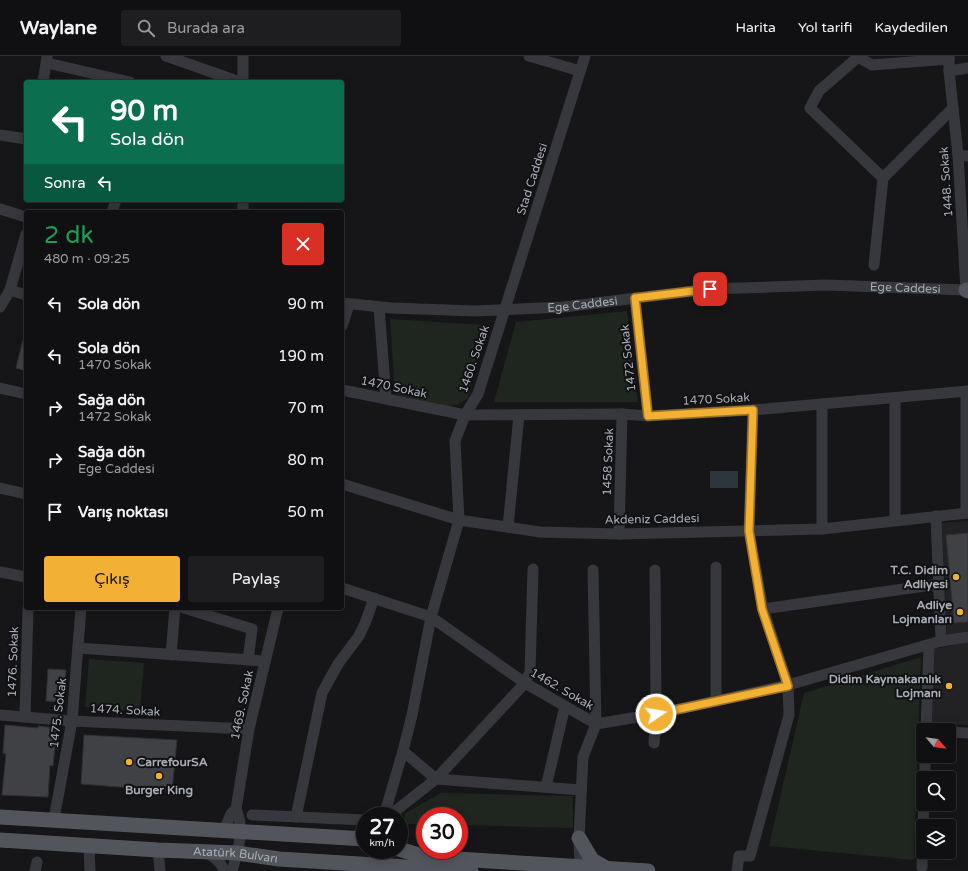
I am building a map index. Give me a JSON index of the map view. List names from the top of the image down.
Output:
{
  "streets": {
    "main road": ["Atatürk Bulvarı"],
    "street": [
      "Stad Caddesi",
      "1448. Sokak",
      "Ege Caddesi",
      "1472 Sokak",
      "1460. Sokak",
      "1470 Sokak",
      "1458 Sokak",
      "Akdeniz Caddesi",
      "1476. Sokak",
      "1462. Sokak",
      "1469. Sokak",
      "1474. Sokak",
      "1475. Sokak"
    ]
  },
  "crossings": [
    ["Stad Caddesi", "Ege Caddesi"],
    ["Stad Caddesi", "1460. Sokak"],
    ["1448. Sokak", "Ege Caddesi"],
    ["Ege Caddesi", "1472 Sokak"],
    ["Ege Caddesi", "1460. Sokak"],
    ["1472 Sokak", "1470 Sokak"],
    ["1460. Sokak", "1470 Sokak"],
    ["1470 Sokak", "1458 Sokak"],
    ["1458 Sokak", "Akdeniz Caddesi"],
    ["1476. Sokak", "1474. Sokak"],
    ["1469. Sokak", "1474. Sokak"],
    ["1469. Sokak", "Atatürk Bulvarı"],
    ["1474. Sokak", "1475. Sokak"],
    ["1475. Sokak", "Atatürk Bulvarı"]
  ],
  "places": [
    "T.C. Didim Adliyesi",
    "Adliye Lojmanları",
    "Didim Kaymakamlık Lojmanı",
    "CarrefourSA",
    "Burger King"
  ],
  "north": "bottom right",
  "page": {
    "header": "Waylane",
    "search": "Burada ara",
    "nav": ["Harita", "Yol tarifi", "Kaydedilen"],
    "turn": ["90 m", "Sola dön"],
    "then": "Sonra",
    "heading": ["2 dk", "480 m · 09:25"],
    "list": [
      {
        "name": "Sola dön",
        "value": "90 m"
      },
      {
        "name": "Sola dön",
        "note": "1470 Sokak",
        "value": "190 m"
      },
      {
        "name": "Sağa dön",
        "note": "1472 Sokak",
        "value": "70 m"
      },
      {
        "name": "Sağa dön",
        "note": "Ege Caddesi",
        "value": "80 m"
      },
      {
        "name": "Varış noktası",
        "value": "50 m"
      }
    ],
    "buttons": ["Çıkış", "Paylaş"],
    "speed": "27 km/h",
    "limit": "30"
  }
}
